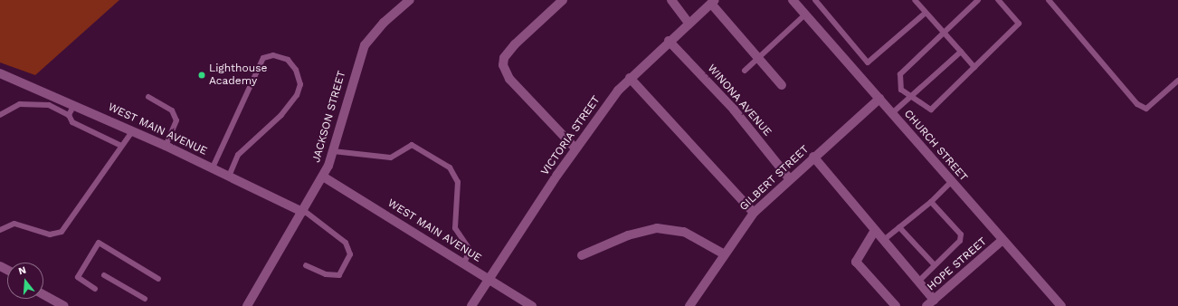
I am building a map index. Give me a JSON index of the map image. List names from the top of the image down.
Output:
{
  "streets": {
    "street": [
      "WINONA AVENUE",
      "JACKSON STREET",
      "WEST MAIN AVENUE",
      "VICTORIA STREET",
      "CHURCH STREET",
      "GILBERT STREET",
      "HOPE STREET"
    ]
  },
  "crossings": [
    ["WINONA AVENUE", "VICTORIA STREET"],
    ["WINONA AVENUE", "GILBERT STREET"],
    ["JACKSON STREET", "WEST MAIN AVENUE"],
    ["WEST MAIN AVENUE", "VICTORIA STREET"],
    ["CHURCH STREET", "GILBERT STREET"],
    ["CHURCH STREET", "HOPE STREET"]
  ],
  "places": ["Lighthouse Academy"],
  "north": "top"
}
